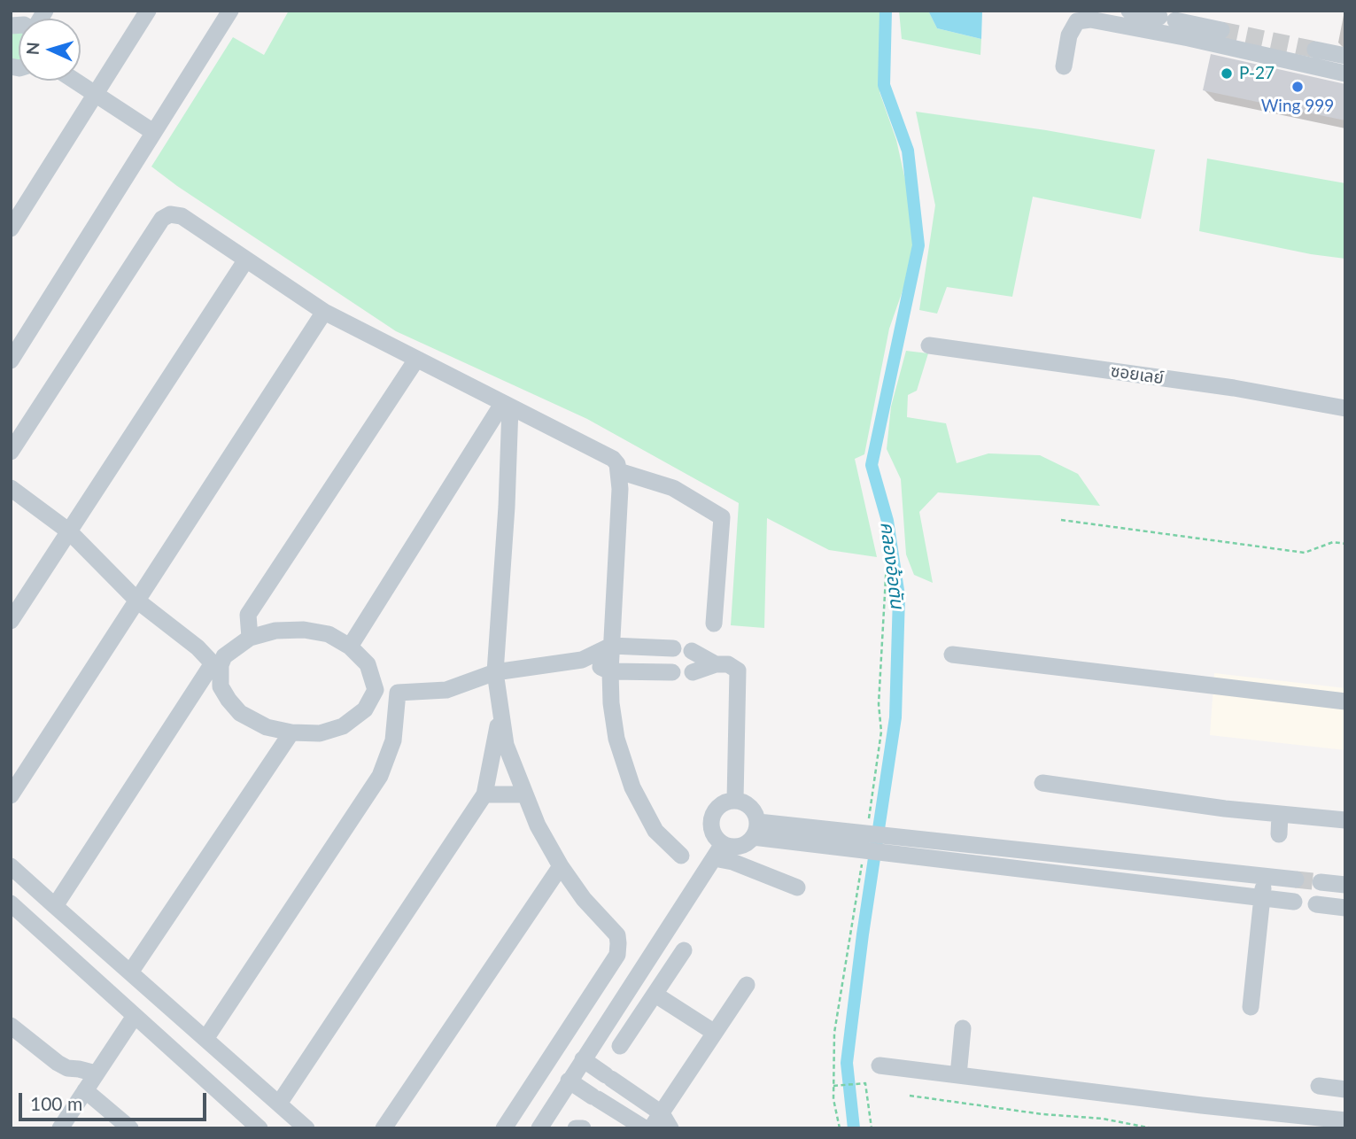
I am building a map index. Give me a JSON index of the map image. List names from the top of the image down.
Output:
{
  "streets": {
    "street": ["ซอยเลย์"]
  },
  "water": ["คลองอ้อตัน"],
  "places": ["P-27", "Wing 999"],
  "scale_bar": "100 m",
  "north": "left"
}
